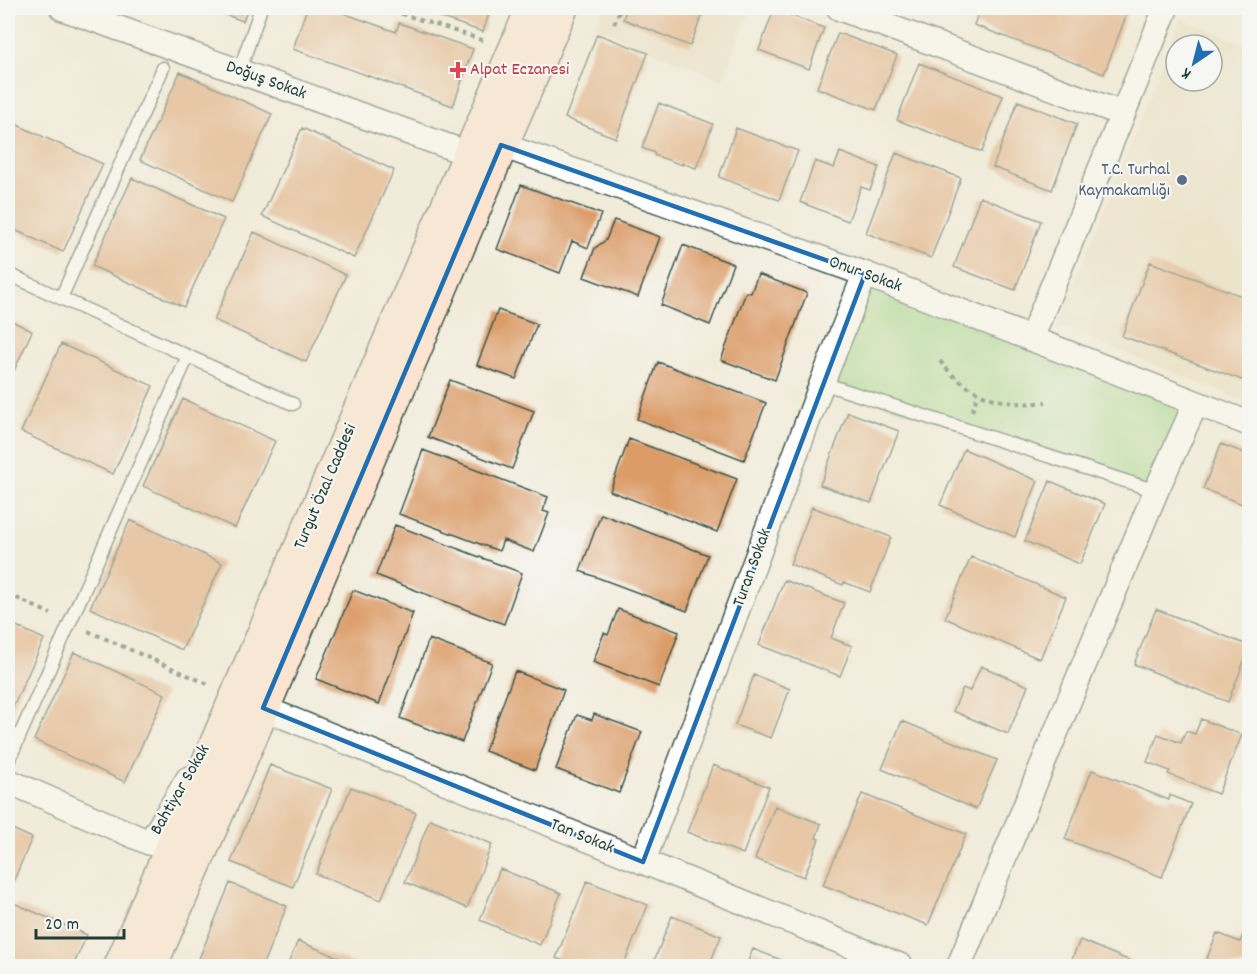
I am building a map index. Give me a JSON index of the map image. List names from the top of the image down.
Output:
{
  "streets": {
    "street": [
      "Doğuş Sokak",
      "Onur Sokak",
      "Turgut Özal Caddesi",
      "Turan Sokak",
      "Bahtiyar Sokak",
      "Tan Sokak"
    ]
  },
  "crossings": [
    ["Doğuş Sokak", "Onur Sokak"],
    ["Doğuş Sokak", "Turgut Özal Caddesi"],
    ["Onur Sokak", "Turgut Özal Caddesi"],
    ["Onur Sokak", "Turan Sokak"],
    ["Turgut Özal Caddesi", "Bahtiyar Sokak"],
    ["Turgut Özal Caddesi", "Tan Sokak"],
    ["Turan Sokak", "Tan Sokak"],
    ["Bahtiyar Sokak", "Tan Sokak"]
  ],
  "places": {
    "health": ["Alpat Eczanesi"],
    "other": ["T.C. Turhal Kaymakamlığı"]
  },
  "scale_bar": "20 m",
  "north": "bottom left"
}
